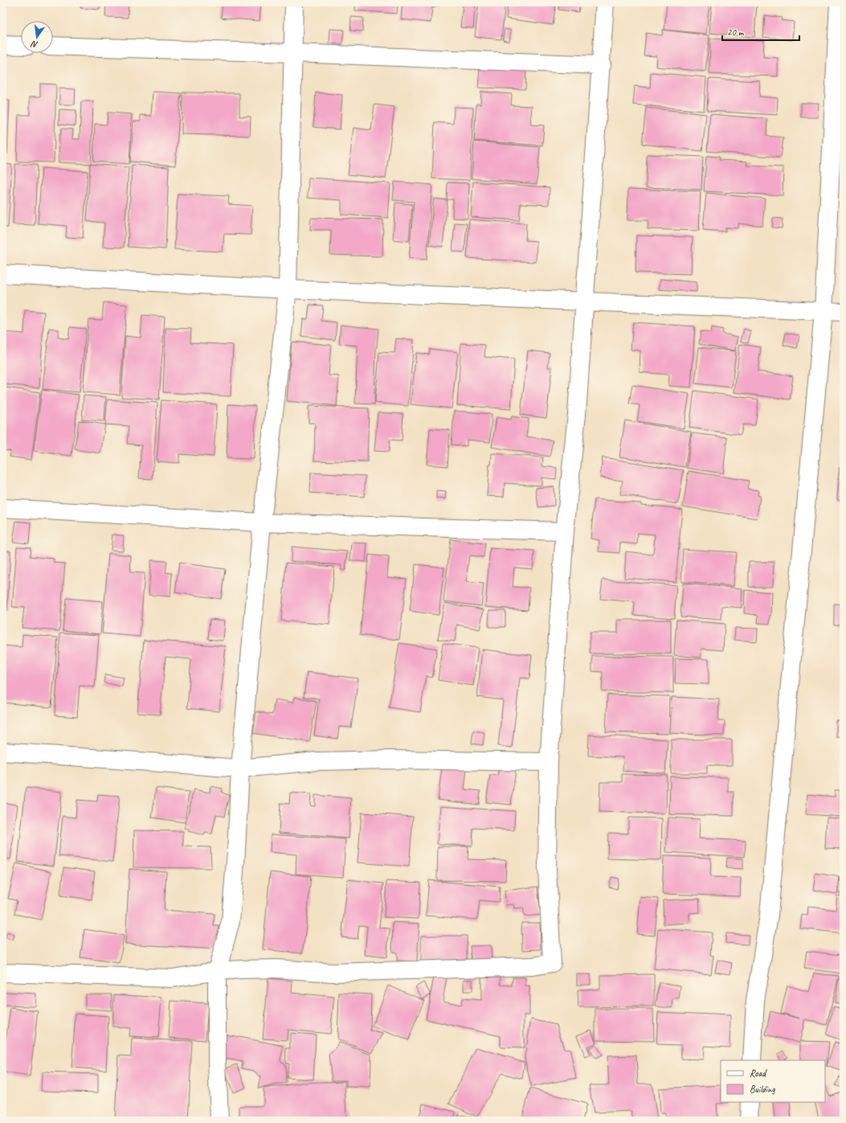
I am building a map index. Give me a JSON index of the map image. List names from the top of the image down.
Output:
{
  "legend": ["Road", "Building"],
  "scale_bar": "20 m",
  "north": "bottom"
}
